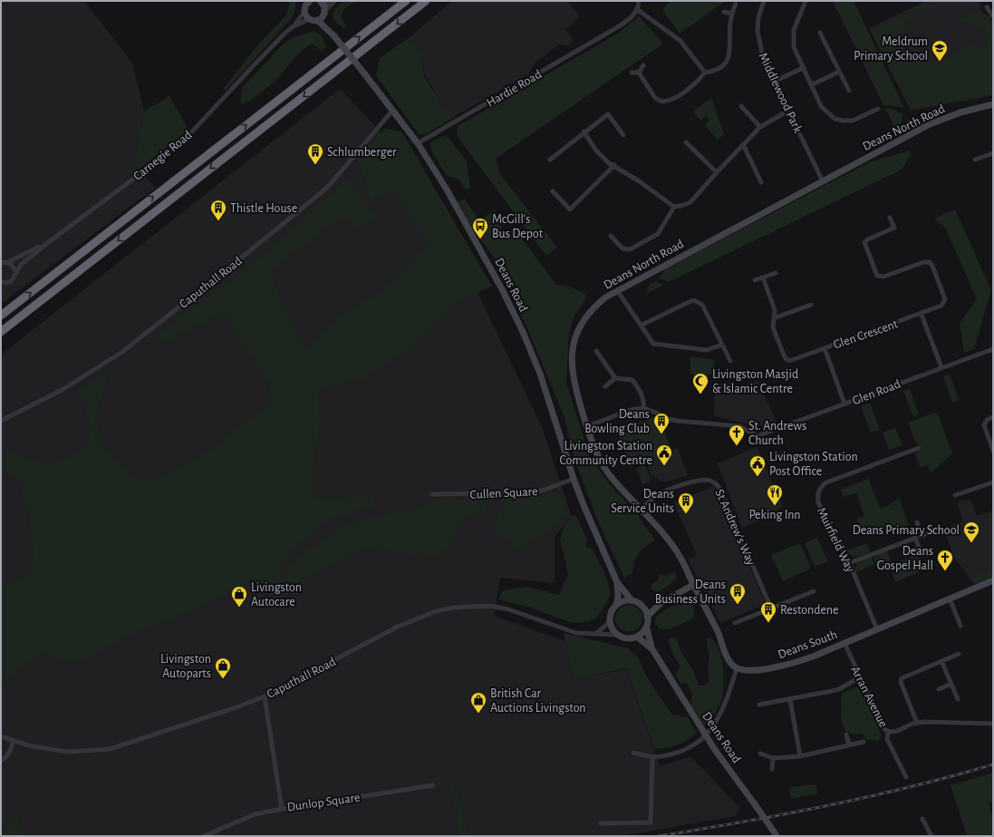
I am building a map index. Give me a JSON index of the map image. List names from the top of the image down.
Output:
{
  "streets": {
    "street": [
      "Hardie Road",
      "Middlewood Park",
      "Deans North Road",
      "Carnegie Road",
      "Caputhall Road",
      "Deans Road",
      "Glen Crescent",
      "Glen Road",
      "Cullen Square",
      "St Andrew's Way",
      "Muirfield Way",
      "Deans South",
      "Arran Avenue",
      "Dunlop Square"
    ]
  },
  "crossings": [
    ["Hardie Road", "Deans Road"],
    ["Middlewood Park", "Deans North Road"],
    ["Deans North Road", "St Andrew's Way"],
    ["Caputhall Road", "Deans Road"],
    ["Caputhall Road", "Dunlop Square"],
    ["Deans Road", "Cullen Square"],
    ["Glen Crescent", "Glen Road"],
    ["Muirfield Way", "Deans South"],
    ["Deans South", "Arran Avenue"]
  ],
  "places": {
    "school or university": ["Meldrum Primary School", "Deans Primary School"],
    "building": [
      "Schlumberger",
      "Thistle House",
      "Deans Bowling Club",
      "Deans Service Units",
      "Deans Business Units",
      "Restondene"
    ],
    "bus stop": ["McGill's Bus Depot"],
    "mosque": ["Livingston Masjid & Islamic Centre"],
    "church": ["St. Andrews Church", "Deans Gospel Hall"],
    "public building": ["Livingston Station Community Centre", "Livingston Station Post Office"],
    "restaurant": ["Peking Inn"],
    "shop": ["Livingston Autocare", "Livingston Autoparts", "British Car Auctions Livingston"]
  }
}
